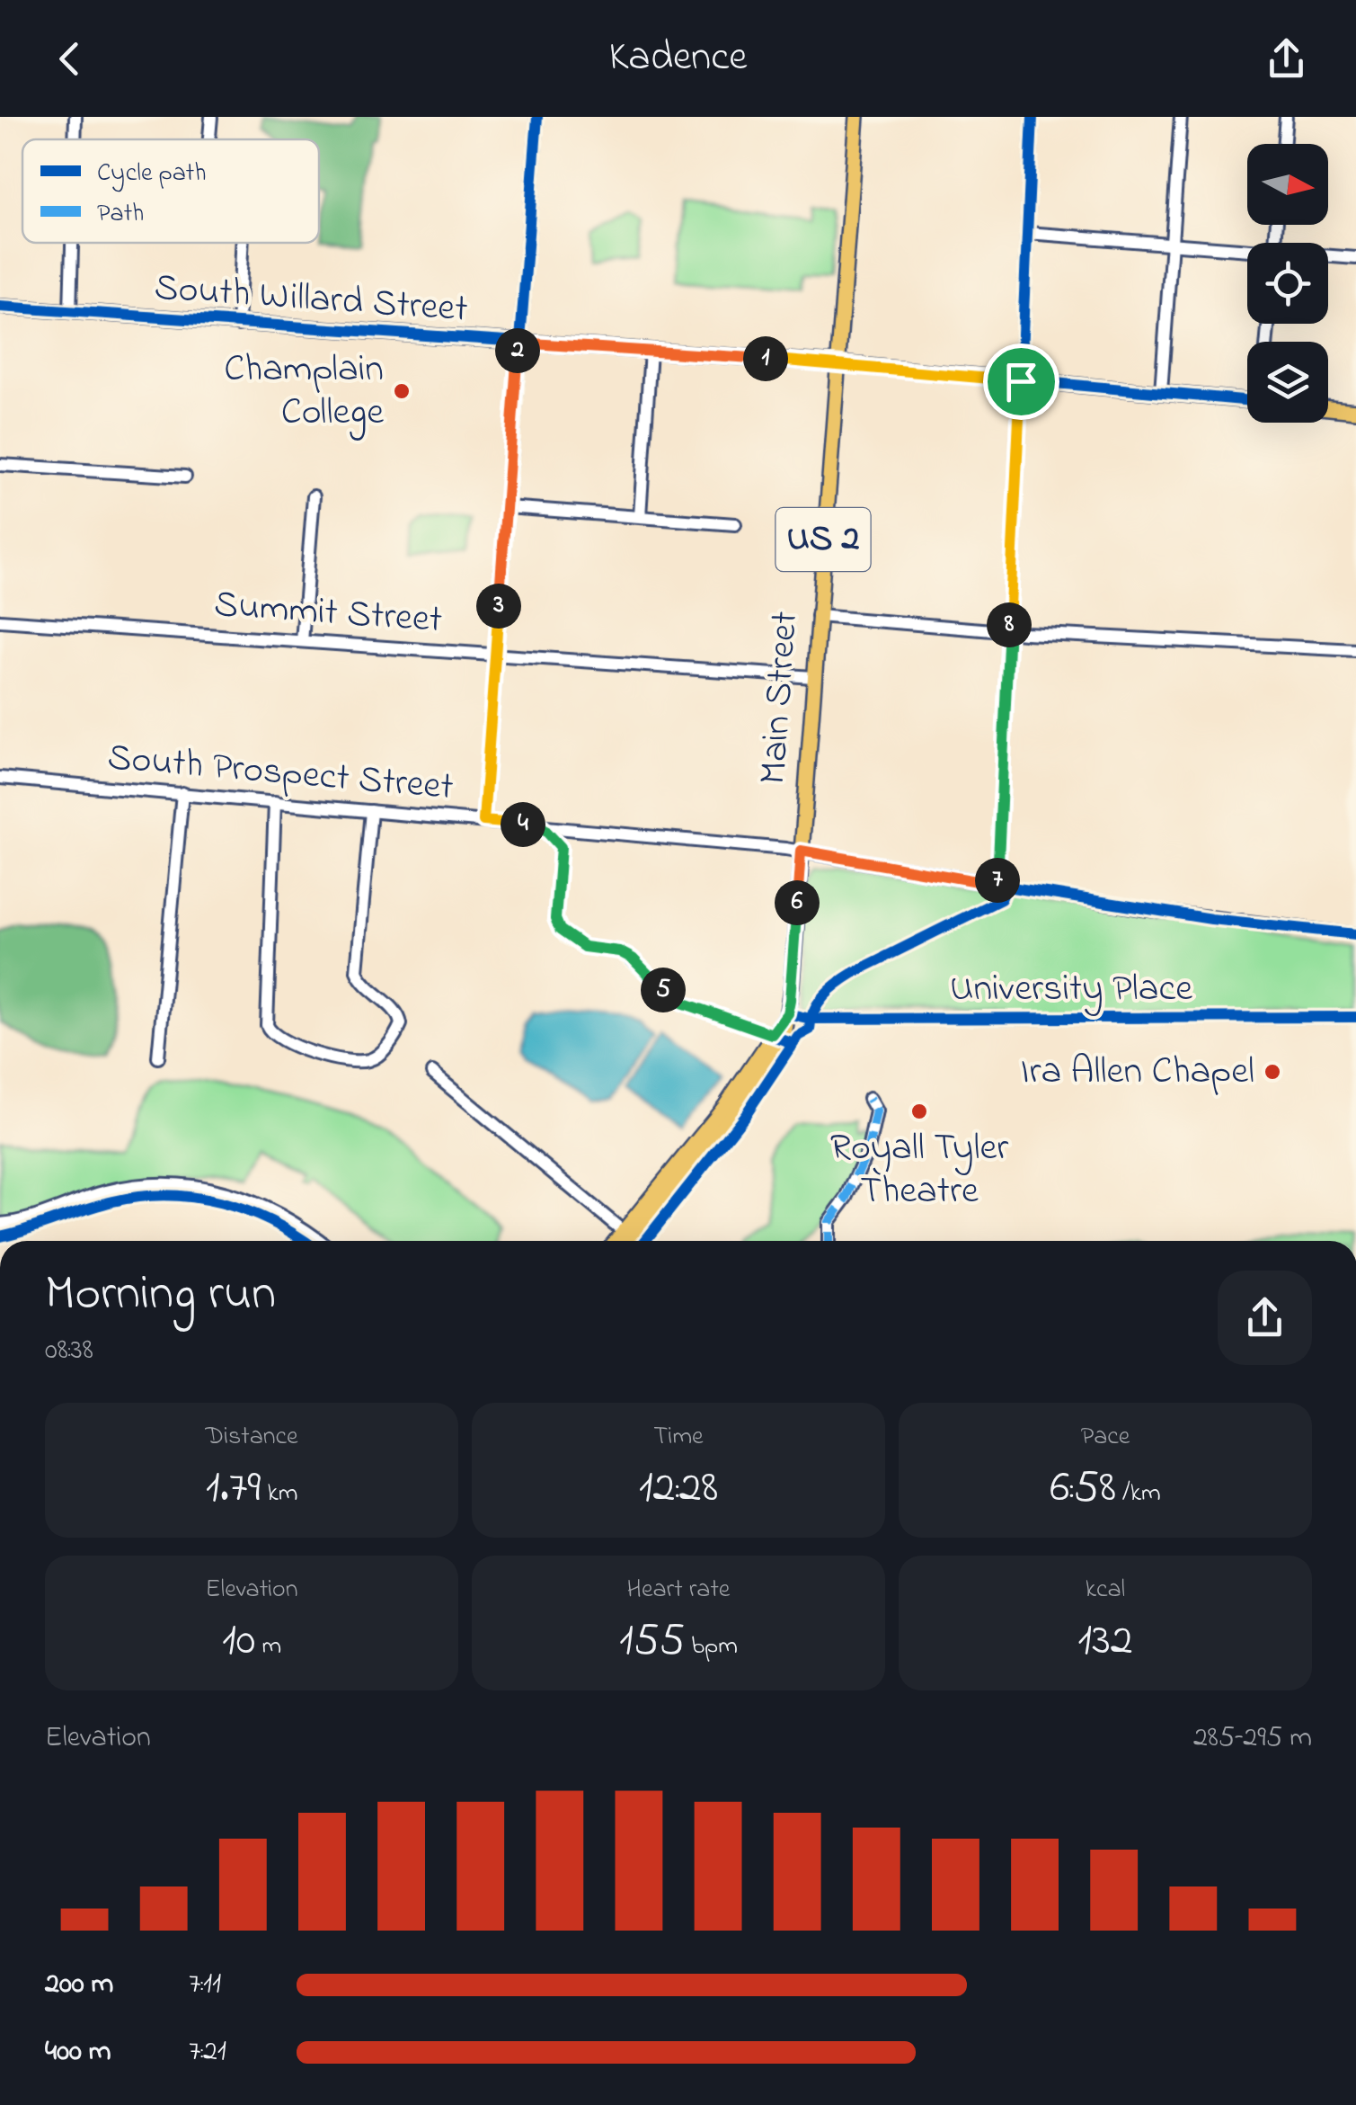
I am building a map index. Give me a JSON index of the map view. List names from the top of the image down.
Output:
{
  "streets": {
    "main road": ["South Willard Street", "US 2", "Main Street"],
    "street": ["Summit Street", "South Prospect Street", "University Place"]
  },
  "crossings": [
    ["South Willard Street", "Main Street"],
    ["Summit Street", "Main Street"],
    ["Main Street", "South Prospect Street"],
    ["Main Street", "University Place"]
  ],
  "places": ["Champlain College", "Ira Allen Chapel", "Royall Tyler Theatre"],
  "legend": ["Cycle path", "Path"],
  "north": "right",
  "page": {
    "header": "Kadence",
    "pins": [
      "2",
      "1",
      "3",
      "8",
      "4",
      "7",
      "6",
      "5"
    ],
    "heading": ["Morning run", "08:38"],
    "stats": [
      ["Distance", "1.79 km"],
      ["Time", "12:28"],
      ["Pace", "6:58 /km"],
      ["Elevation", "10 m"],
      ["Heart rate", "155 bpm"],
      ["kcal", "132"]
    ],
    "chart": ["Elevation", "285–295 m"],
    "list": [
      {
        "name": "200 m",
        "note": "7:11"
      },
      {
        "name": "400 m",
        "note": "7:21"
      }
    ]
  }
}
